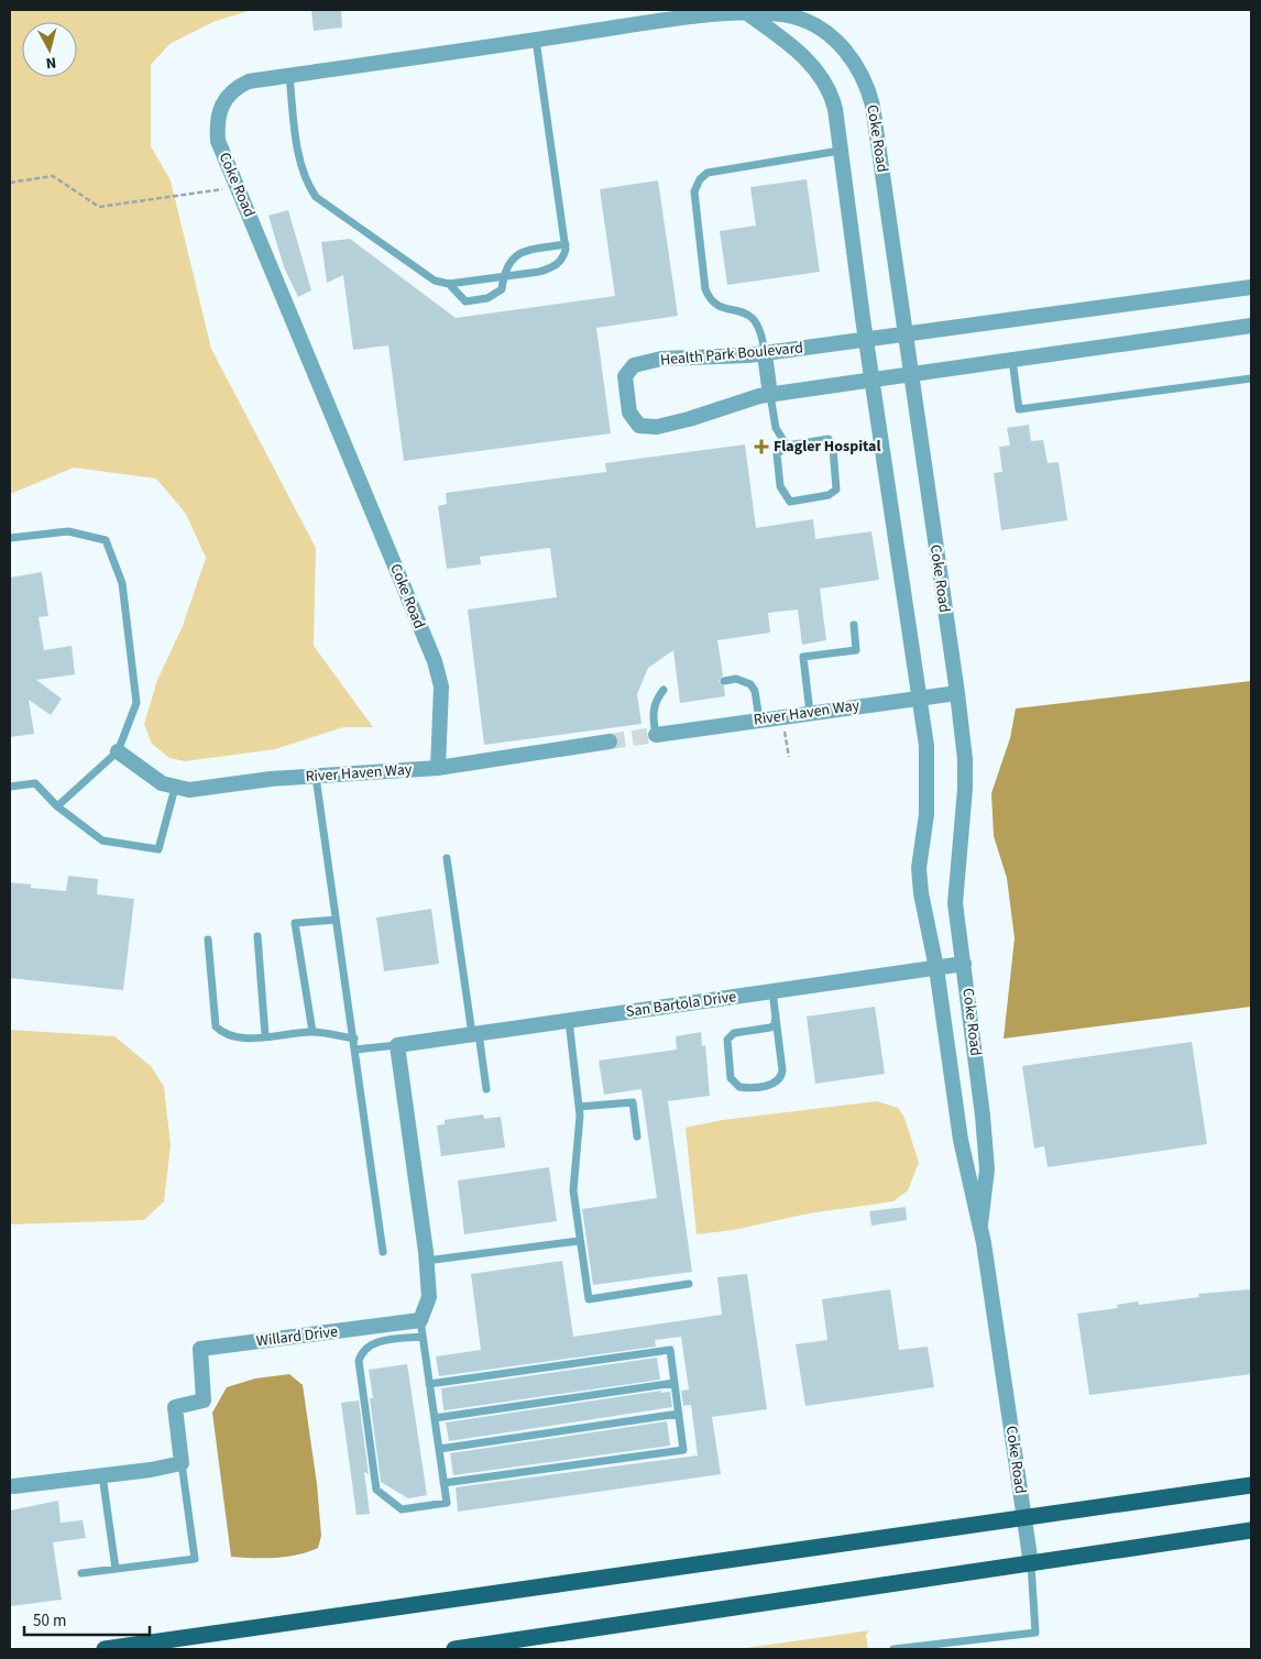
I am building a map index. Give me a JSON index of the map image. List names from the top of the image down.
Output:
{
  "streets": {
    "street": [
      "Coke Road",
      "Health Park Boulevard",
      "River Haven Way",
      "San Bartola Drive",
      "Willard Drive"
    ]
  },
  "crossings": [
    ["Coke Road", "Health Park Boulevard"],
    ["Coke Road", "River Haven Way"],
    ["Coke Road", "San Bartola Drive"]
  ],
  "places": {
    "health": ["Flagler Hospital"]
  },
  "scale_bar": "50 m",
  "north": "bottom"
}
